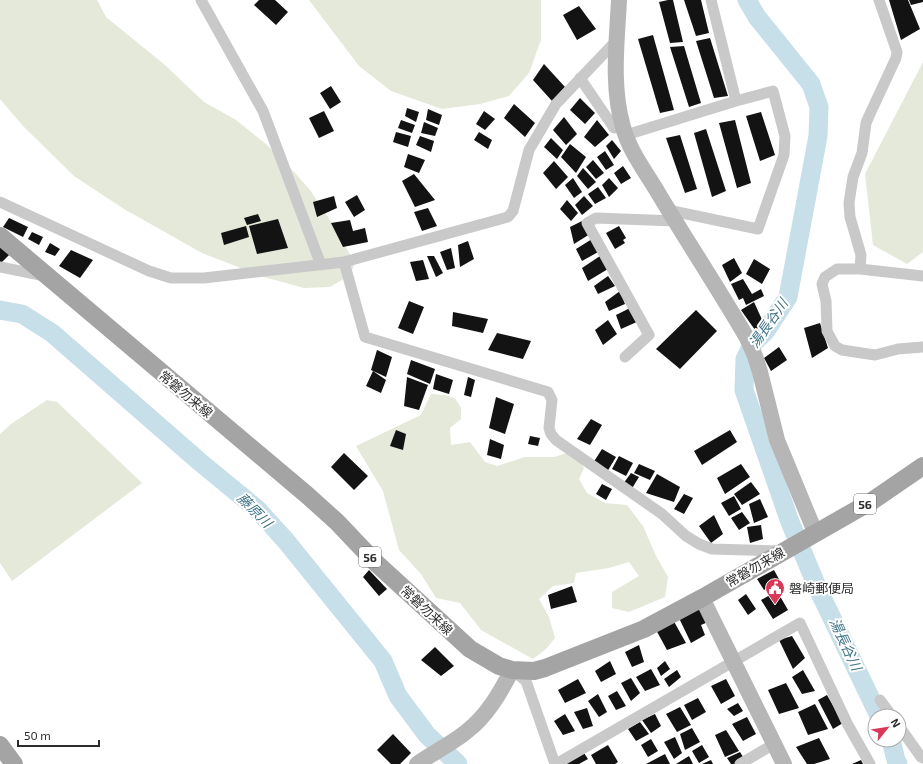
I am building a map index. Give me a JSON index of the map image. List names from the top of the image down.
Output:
{
  "streets": {
    "main road": ["常磐勿来線", "56"]
  },
  "water": ["湯長谷川", "藤原川"],
  "places": {
    "public building": ["磐崎郵便局"]
  },
  "scale_bar": "50 m",
  "north": "top right"
}
